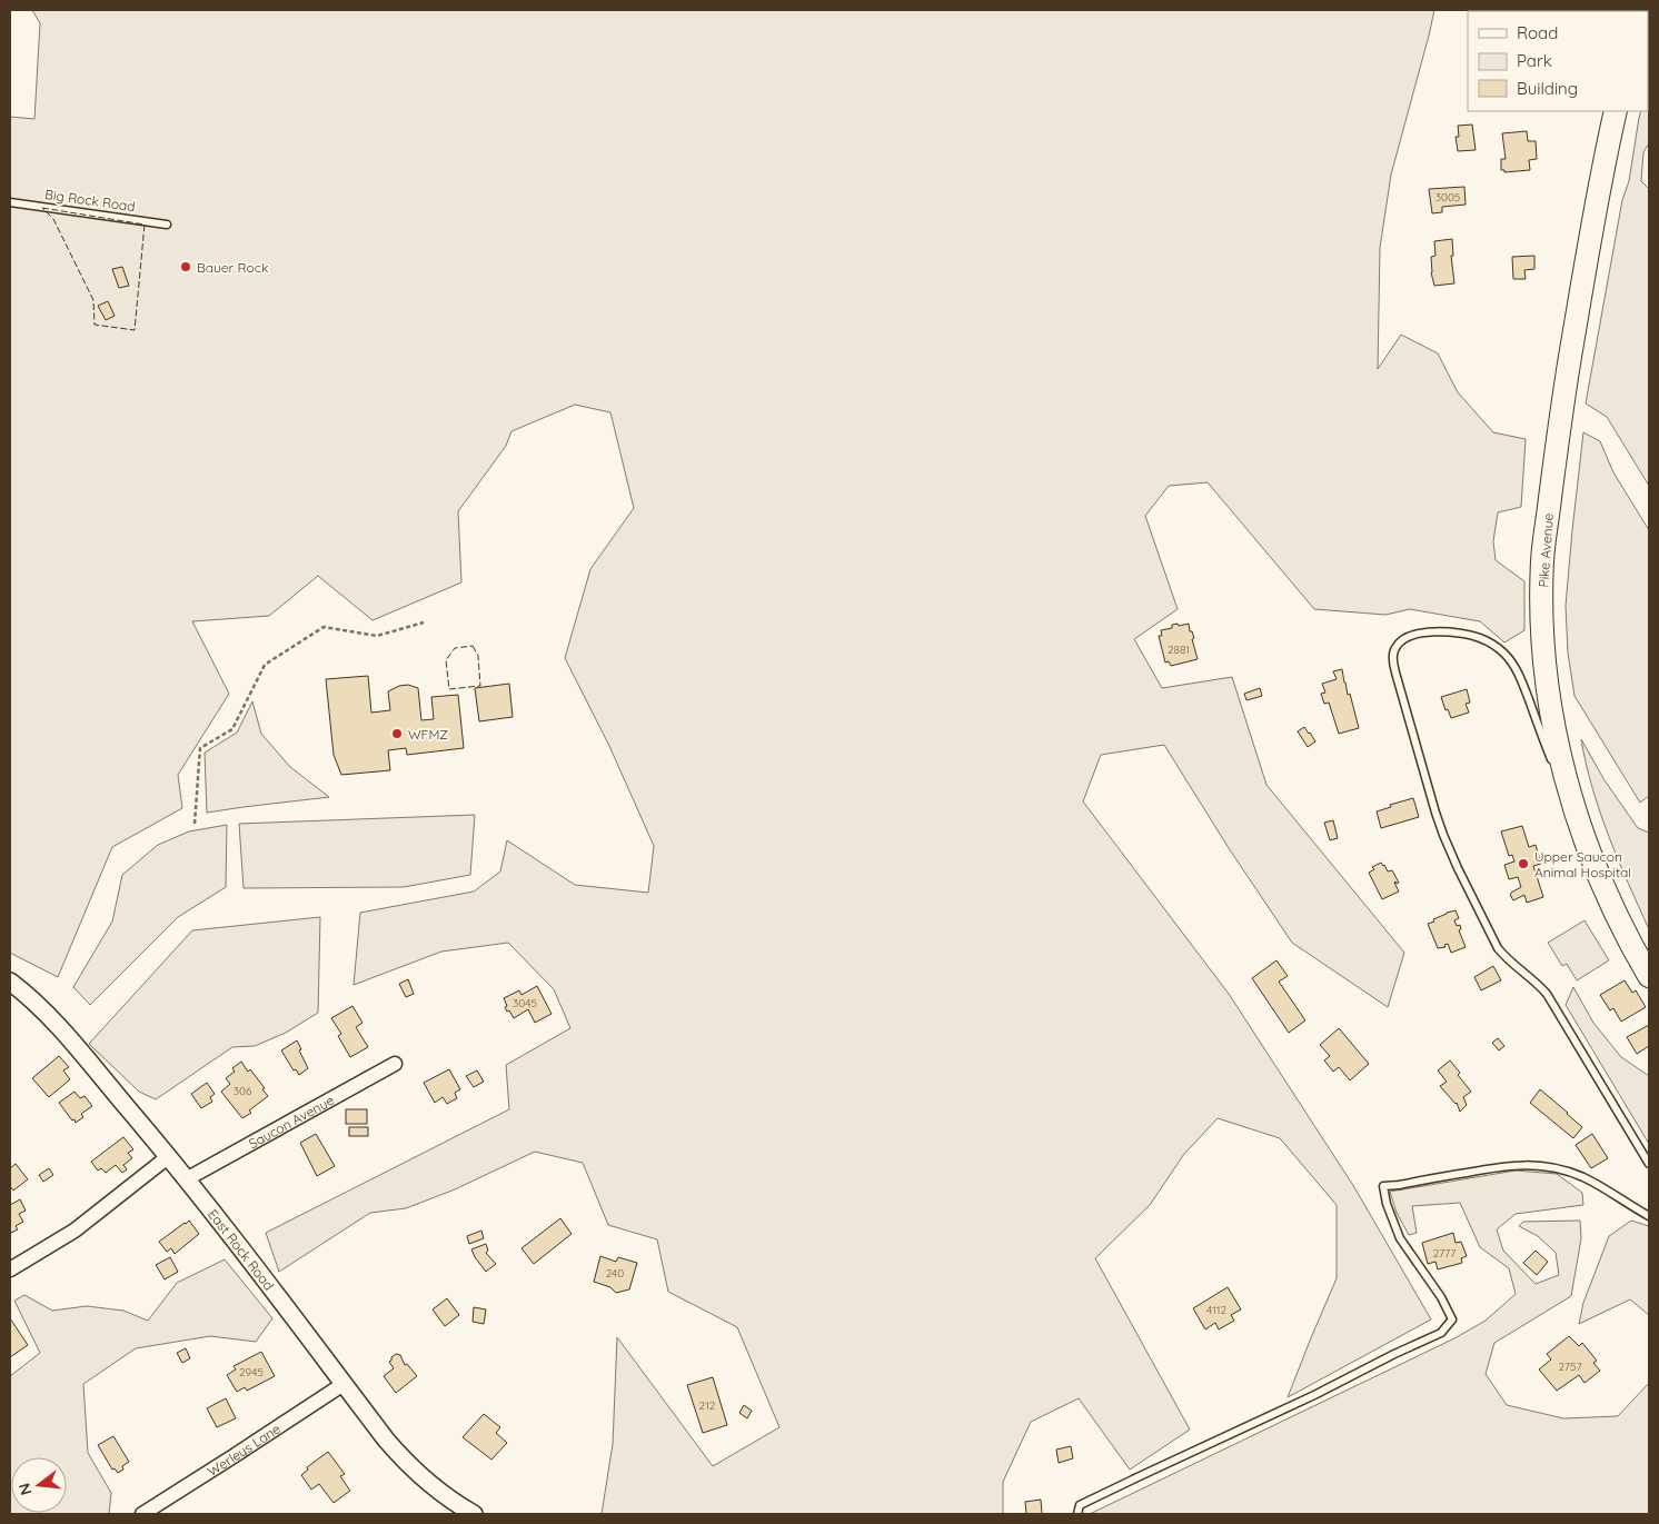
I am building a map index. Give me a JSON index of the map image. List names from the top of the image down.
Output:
{
  "streets": {
    "main road": ["Pike Avenue"],
    "street": ["Saucon Avenue", "East Rock Road", "Werleys Lane"],
    "lane": ["Big Rock Road"]
  },
  "crossings": [
    ["Saucon Avenue", "East Rock Road"],
    ["East Rock Road", "Werleys Lane"]
  ],
  "places": ["Bauer Rock", "WFMZ", "Upper Saucon Animal Hospital"],
  "house_numbers": [
    "3005",
    "2881",
    "3045",
    "306",
    "2777",
    "240",
    "4112",
    "2757",
    "2945",
    "212"
  ],
  "legend": ["Road", "Park", "Building"],
  "north": "left"
}
